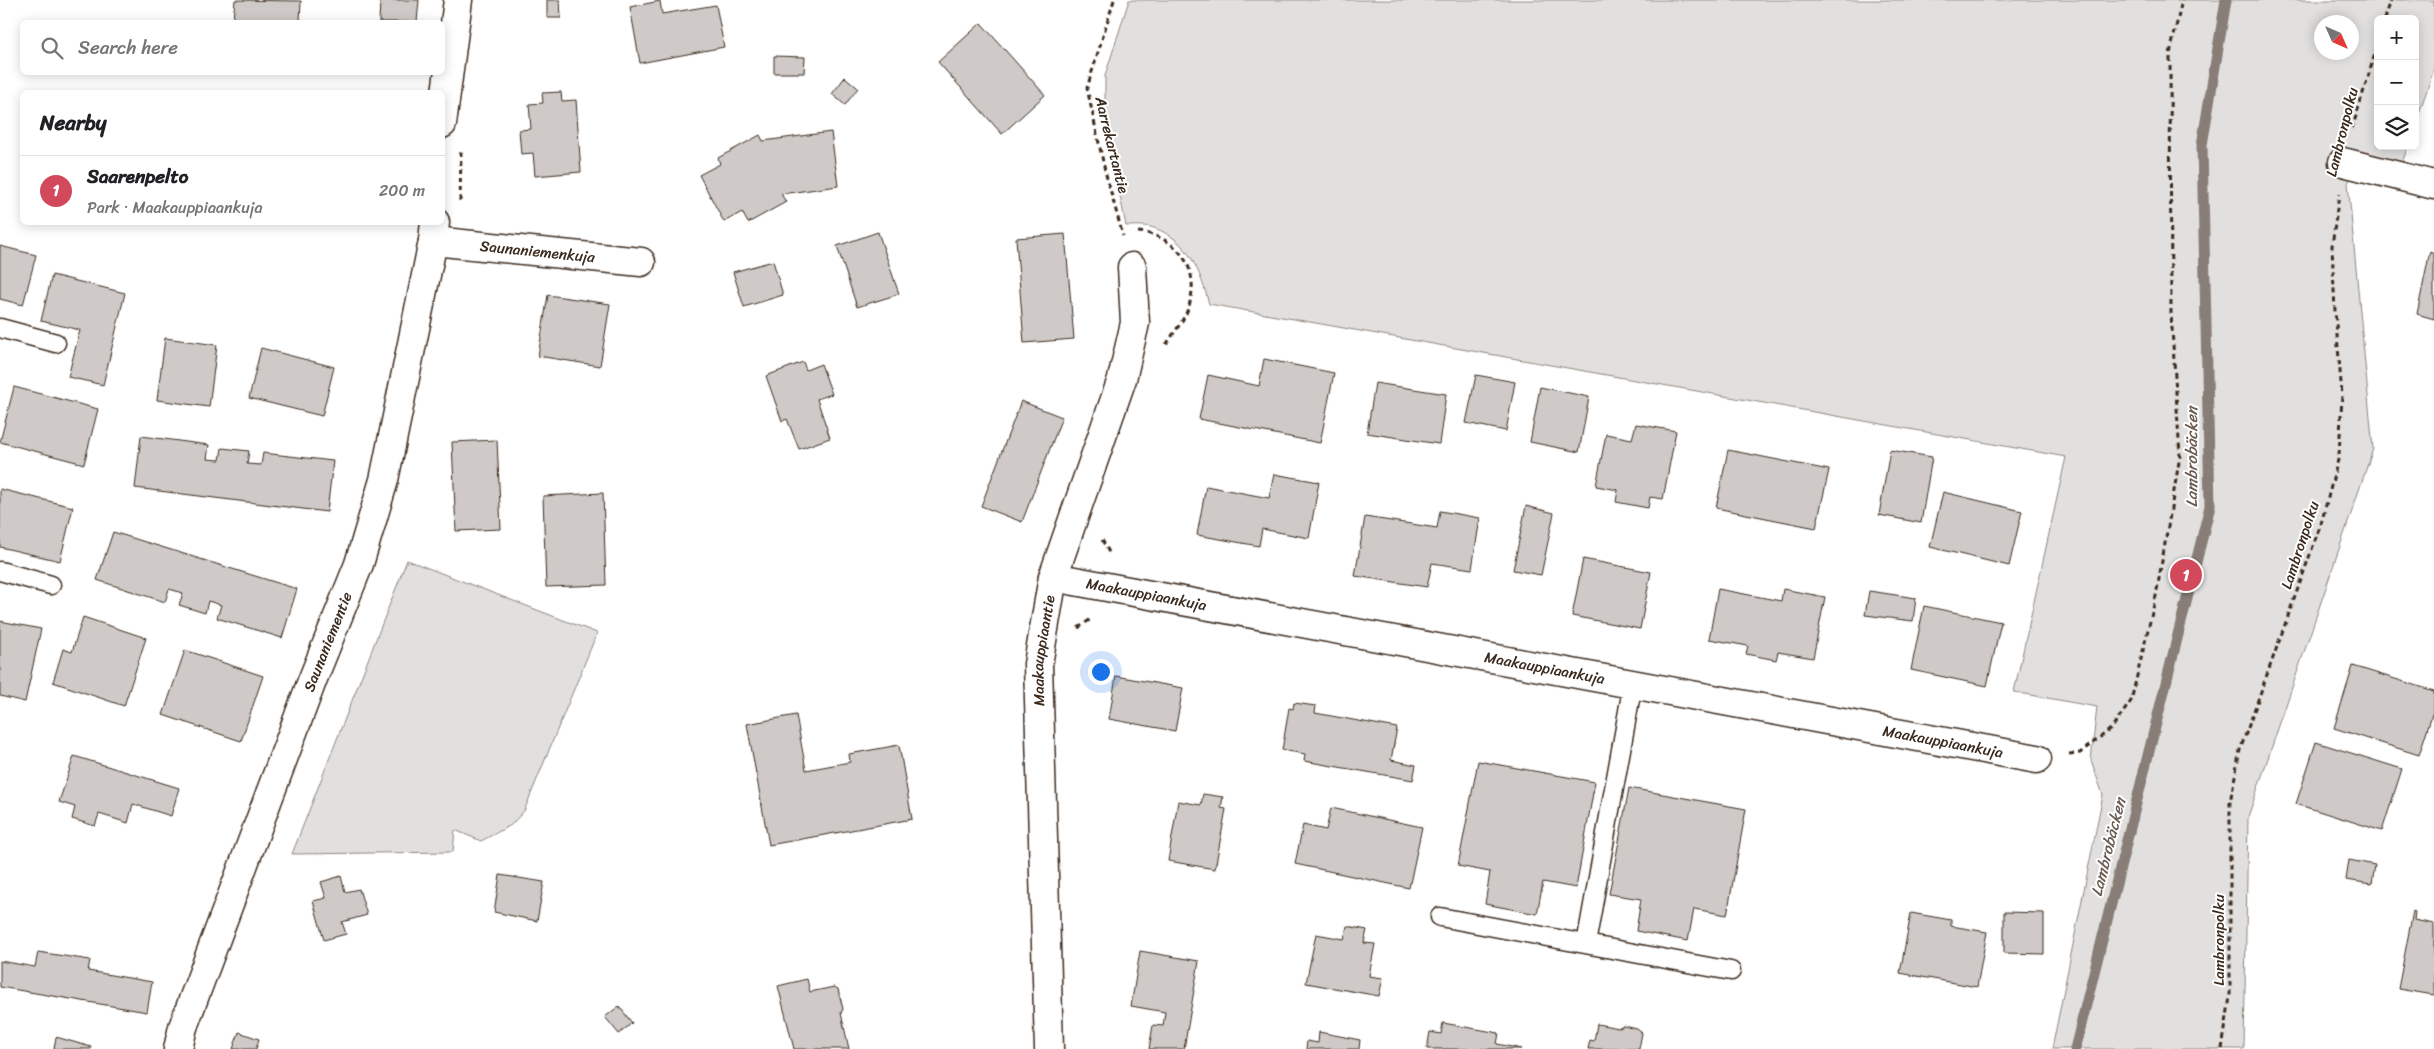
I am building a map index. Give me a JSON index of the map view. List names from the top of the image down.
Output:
{
  "streets": {
    "street": [
      "Saunaniemenkuja",
      "Maakauppiaankuja",
      "Saunaniementie",
      "Maakauppiaantie"
    ],
    "path": ["Lambronpolku", "Aarrekartantie"]
  },
  "crossings": [
    ["Aarrekartantie", "Maakauppiaantie"],
    ["Saunaniemenkuja", "Saunaniementie"],
    ["Maakauppiaankuja", "Maakauppiaantie"]
  ],
  "water": ["Lambrobäcken"],
  "north": "bottom right",
  "page": {
    "map_buttons": ["+", "−"],
    "search": "Search here",
    "heading": "Nearby",
    "list": [
      {
        "mark": "1",
        "name": "Saarenpelto",
        "note": "Park · Maakauppiaankuja",
        "value": "200 m"
      }
    ],
    "pins": "1"
  }
}
